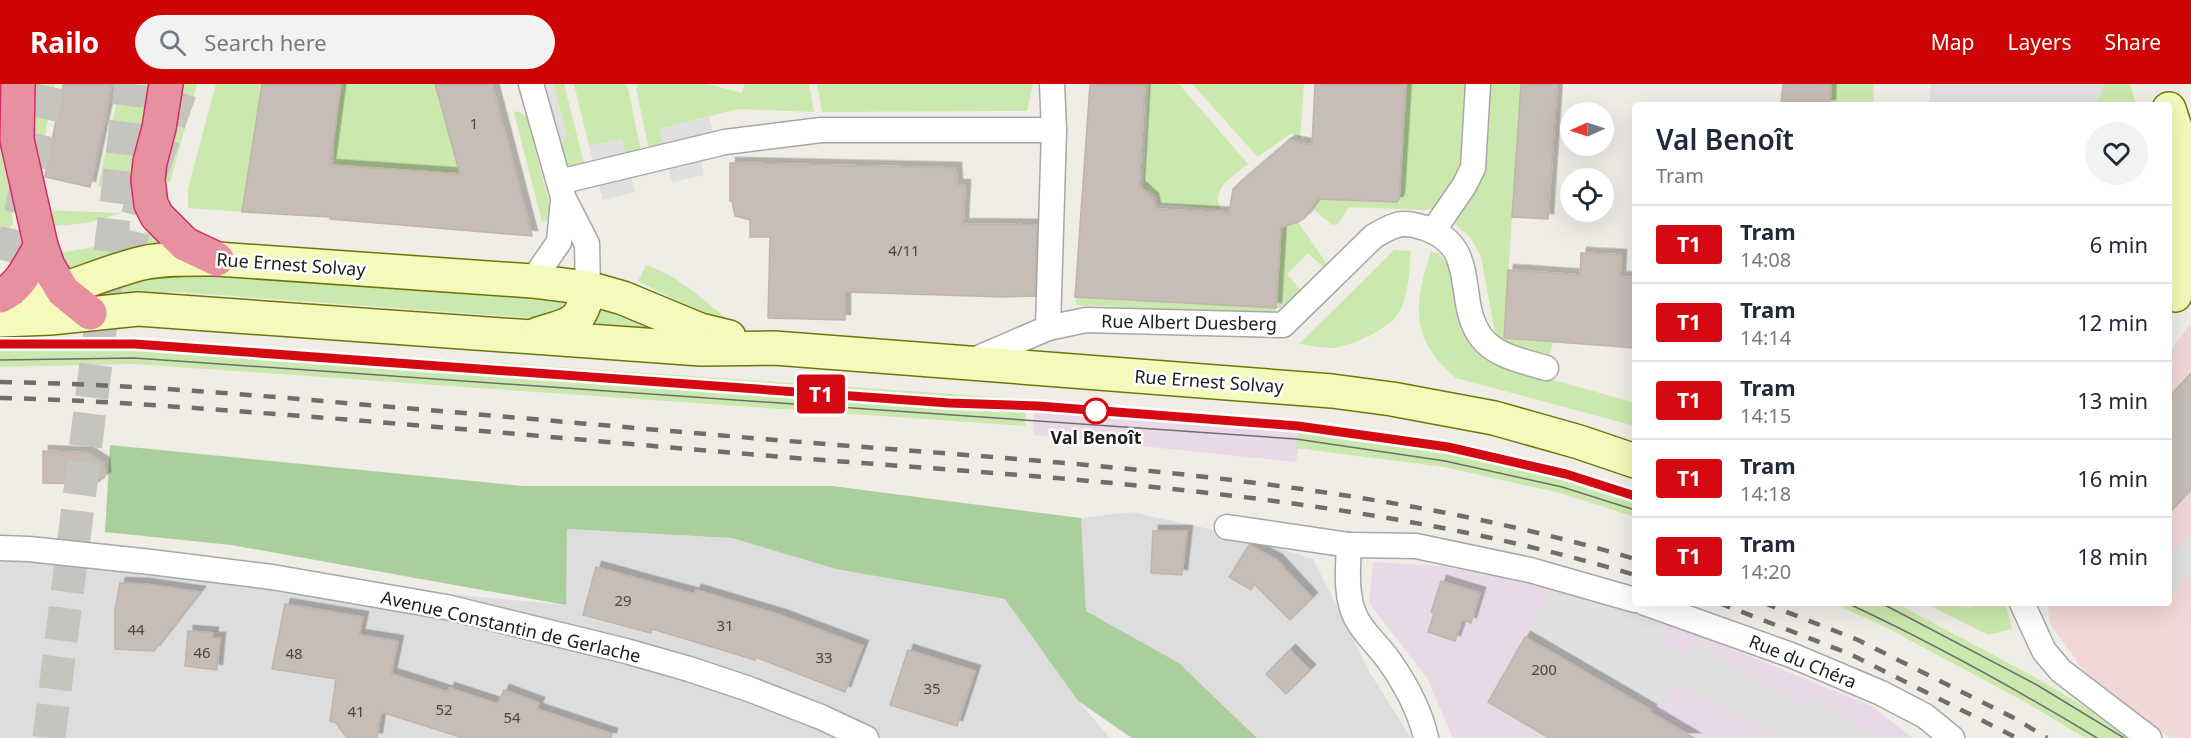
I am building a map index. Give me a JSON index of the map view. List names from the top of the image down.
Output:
{
  "streets": {
    "street": [
      "Rue Ernest Solvay",
      "Rue Albert Duesberg",
      "Avenue Constantin de Gerlache",
      "Rue du Chéra"
    ]
  },
  "crossings": [
    ["Rue Ernest Solvay", "Rue Albert Duesberg"]
  ],
  "places": ["Val Benoît"],
  "lines": ["tram line T1"],
  "house_numbers": [
    "1",
    "4/11",
    "29",
    "31",
    "44",
    "46",
    "48",
    "33",
    "200",
    "35",
    "52",
    "41",
    "54"
  ],
  "north": "left",
  "page": {
    "header": "Railo",
    "search": "Search here",
    "nav": ["Map", "Layers", "Share"],
    "on_map": "T1",
    "heading": ["Val Benoît", "Tram"],
    "list": [
      {
        "mark": "T1",
        "name": "Tram",
        "note": "14:08",
        "value": "6 min"
      },
      {
        "mark": "T1",
        "name": "Tram",
        "note": "14:14",
        "value": "12 min"
      },
      {
        "mark": "T1",
        "name": "Tram",
        "note": "14:15",
        "value": "13 min"
      },
      {
        "mark": "T1",
        "name": "Tram",
        "note": "14:18",
        "value": "16 min"
      },
      {
        "mark": "T1",
        "name": "Tram",
        "note": "14:20",
        "value": "18 min"
      }
    ]
  }
}
